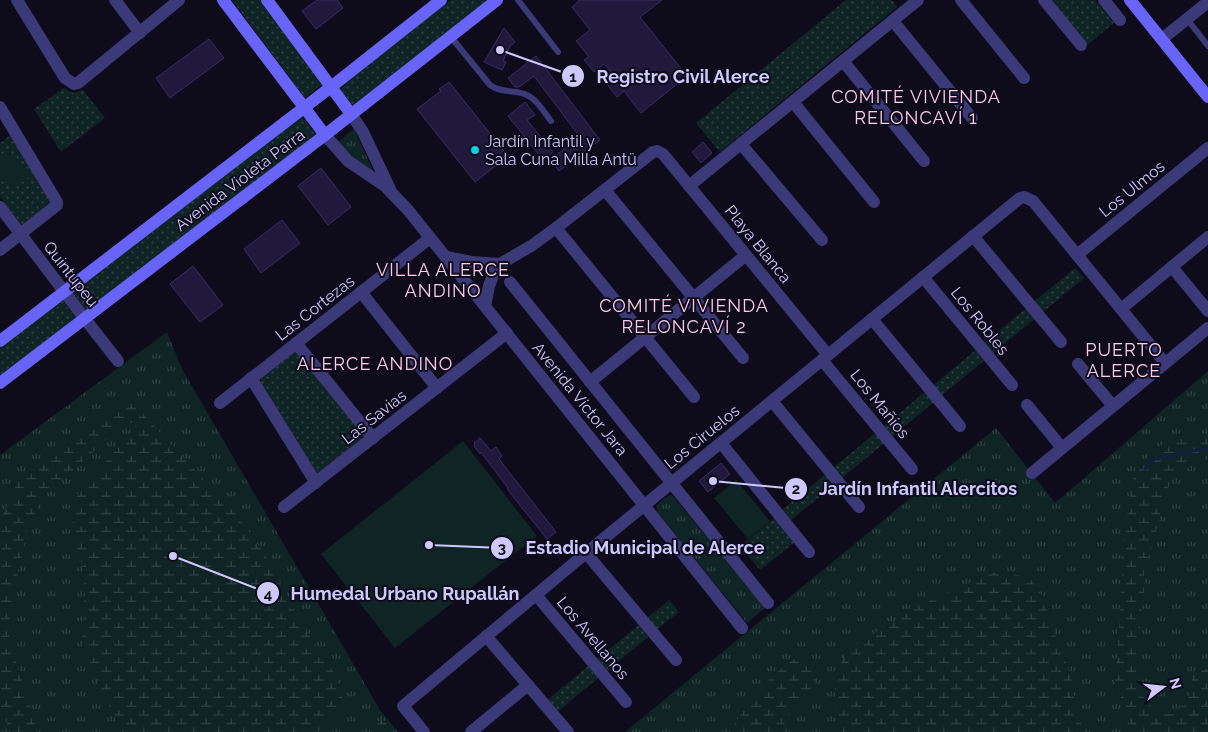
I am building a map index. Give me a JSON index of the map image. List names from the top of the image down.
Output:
{
  "streets": {
    "main road": ["Avenida Violeta Parra"],
    "street": [
      "Los Ulmos",
      "Playa Blanca",
      "Quintupeu",
      "Las Cortezas",
      "Los Robles",
      "Avenida Víctor Jara",
      "Los Mañíos",
      "Las Savias",
      "Los Ciruelos",
      "Los Avellanos"
    ]
  },
  "crossings": [
    ["Avenida Violeta Parra", "Quintupeu"],
    ["Avenida Violeta Parra", "Avenida Víctor Jara"],
    ["Los Ulmos", "Los Ciruelos"],
    ["Playa Blanca", "Los Mañíos"],
    ["Playa Blanca", "Los Ciruelos"],
    ["Las Cortezas", "Avenida Víctor Jara"],
    ["Los Robles", "Los Ciruelos"],
    ["Avenida Víctor Jara", "Las Savias"],
    ["Avenida Víctor Jara", "Los Ciruelos"],
    ["Los Mañíos", "Los Ciruelos"],
    ["Los Ciruelos", "Los Avellanos"]
  ],
  "districts": [
    "COMITÉ VIVIENDA RELONCAVÍ 1",
    "VILLA ALERCE ANDINO",
    "COMITÉ VIVIENDA RELONCAVÍ 2",
    "PUERTO ALERCE",
    "ALERCE ANDINO"
  ],
  "places": [
    "Registro Civil Alerce",
    "Jardín Infantil y Sala Cuna Milla Antü",
    "Jardín Infantil Alercitos",
    "Estadio Municipal de Alerce",
    "Humedal Urbano Rupallán"
  ],
  "north": "right"
}
